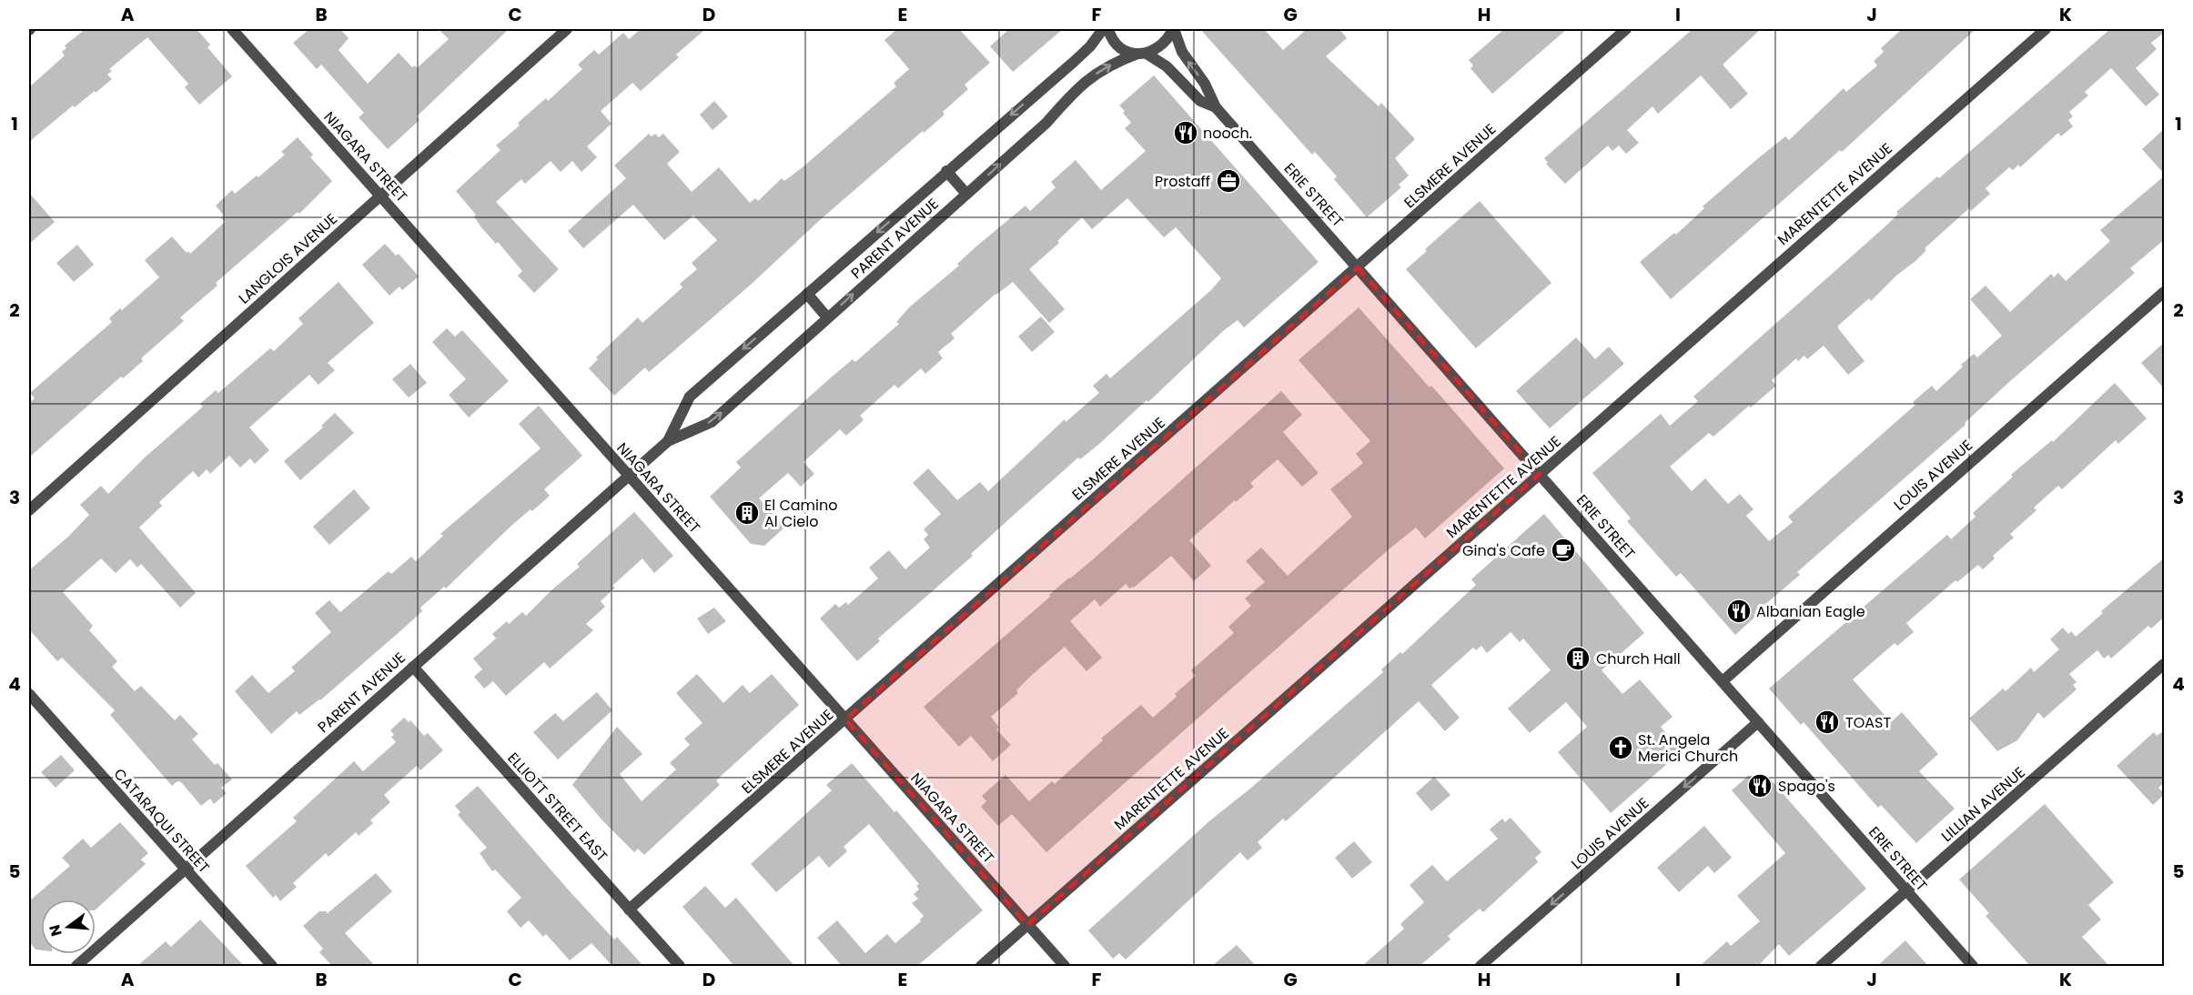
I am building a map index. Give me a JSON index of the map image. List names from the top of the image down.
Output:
{
  "streets": {
    "street": [
      "NIAGARA STREET",
      "ELSMERE AVENUE",
      "MARENTETTE AVENUE",
      "ERIE STREET",
      "PARENT AVENUE",
      "LANGLOIS AVENUE",
      "LOUIS AVENUE",
      "LILLIAN AVENUE",
      "ELLIOTT STREET EAST",
      "CATARAQUI STREET"
    ]
  },
  "crossings": [
    ["NIAGARA STREET", "ELSMERE AVENUE"],
    ["NIAGARA STREET", "MARENTETTE AVENUE"],
    ["NIAGARA STREET", "PARENT AVENUE"],
    ["NIAGARA STREET", "LANGLOIS AVENUE"],
    ["ELSMERE AVENUE", "ERIE STREET"],
    ["ELSMERE AVENUE", "ELLIOTT STREET EAST"],
    ["MARENTETTE AVENUE", "ERIE STREET"],
    ["ERIE STREET", "PARENT AVENUE"],
    ["ERIE STREET", "LOUIS AVENUE"],
    ["ERIE STREET", "LILLIAN AVENUE"],
    ["PARENT AVENUE", "ELLIOTT STREET EAST"],
    ["PARENT AVENUE", "CATARAQUI STREET"]
  ],
  "one_way": ["LOUIS AVENUE"],
  "places": {
    "restaurant": [
      "nooch.",
      "Albanian Eagle",
      "TOAST",
      "Spago's"
    ],
    "office": ["Prostaff"],
    "building": ["El Camino Al Cielo", "Church Hall"],
    "cafe": ["Gina's Cafe"],
    "church": ["St. Angela Merici Church"]
  },
  "north": "left",
  "grid": {
    "columns": [
      "A",
      "B",
      "C",
      "D",
      "E",
      "F",
      "G",
      "H",
      "I",
      "J",
      "K"
    ],
    "rows": [
      "1",
      "2",
      "3",
      "4",
      "5"
    ]
  }
}
